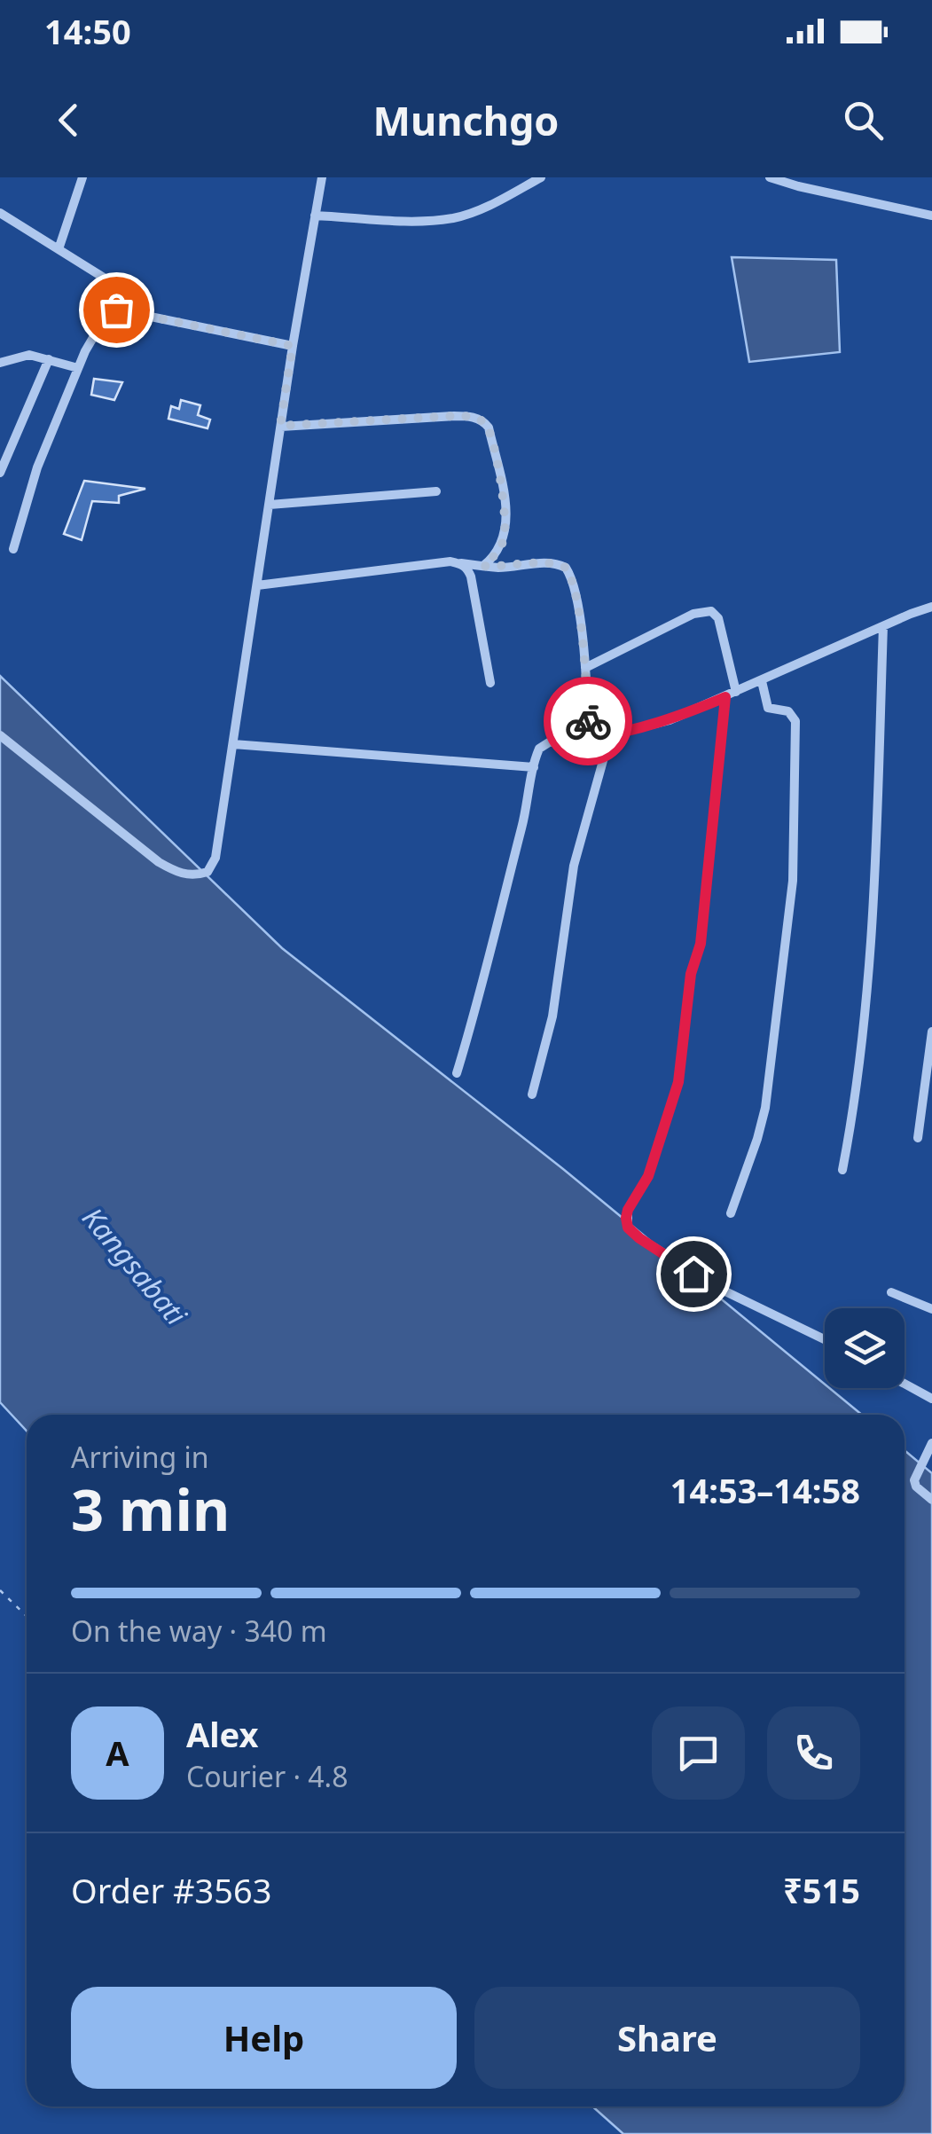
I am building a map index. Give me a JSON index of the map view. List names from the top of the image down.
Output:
{
  "water": ["Kangsabati"],
  "page": {
    "status": "14:50",
    "header": "Munchgo",
    "heading": ["3 min", "Arriving in", "14:53–14:58"],
    "panel": [
      "Alex",
      "Courier · 4.8",
      "Order #3563",
      "₹515"
    ],
    "bar": "On the way · 340 m",
    "round": "A",
    "buttons": ["Help", "Share"]
  }
}
